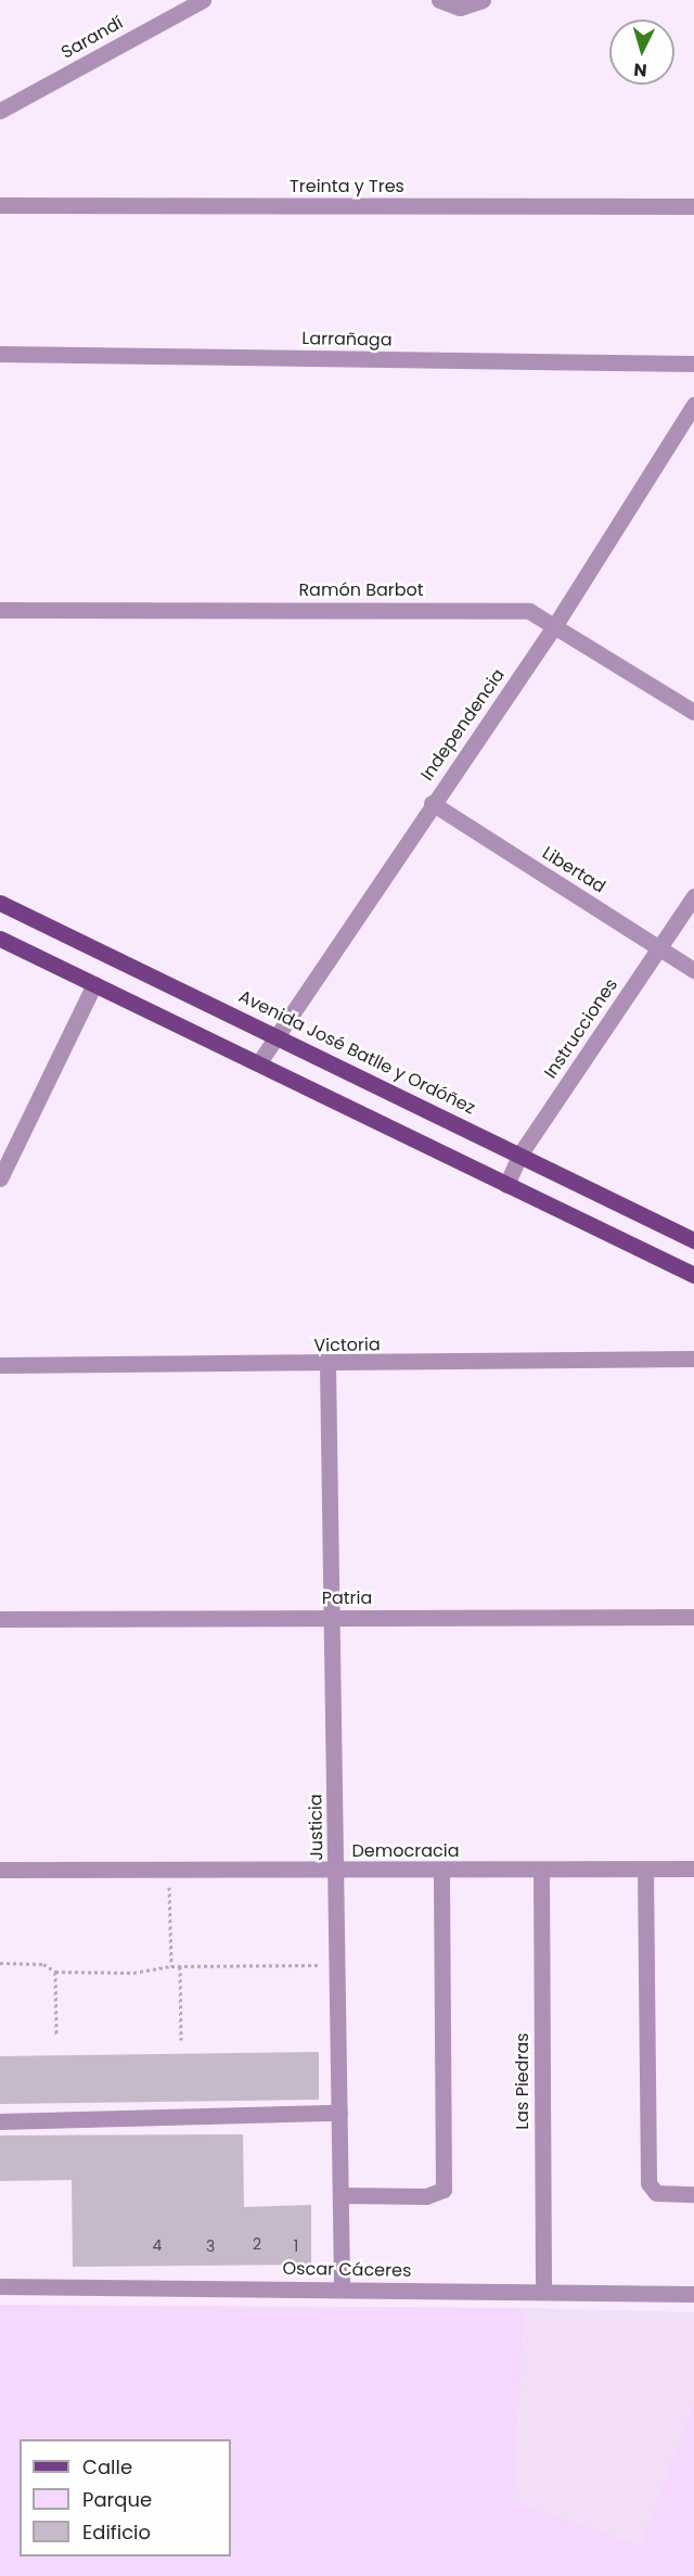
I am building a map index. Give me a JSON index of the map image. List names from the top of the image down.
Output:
{
  "streets": {
    "main road": ["Avenida José Batlle y Ordóñez"],
    "street": [
      "Sarandí",
      "Treinta y Tres",
      "Larrañaga",
      "Ramón Barbot",
      "Independencia",
      "Libertad",
      "Instrucciones",
      "Victoria",
      "Patria",
      "Justicia",
      "Democracia",
      "Las Piedras",
      "Oscar Cáceres"
    ]
  },
  "crossings": [
    ["Ramón Barbot", "Independencia"],
    ["Independencia", "Libertad"],
    ["Independencia", "Avenida José Batlle y Ordóñez"],
    ["Libertad", "Instrucciones"],
    ["Instrucciones", "Avenida José Batlle y Ordóñez"],
    ["Victoria", "Justicia"],
    ["Patria", "Justicia"],
    ["Justicia", "Democracia"],
    ["Justicia", "Oscar Cáceres"],
    ["Democracia", "Las Piedras"],
    ["Las Piedras", "Oscar Cáceres"]
  ],
  "house_numbers": [
    "2",
    "4",
    "3",
    "1"
  ],
  "legend": ["Calle", "Parque", "Edificio"],
  "north": "bottom"
}
